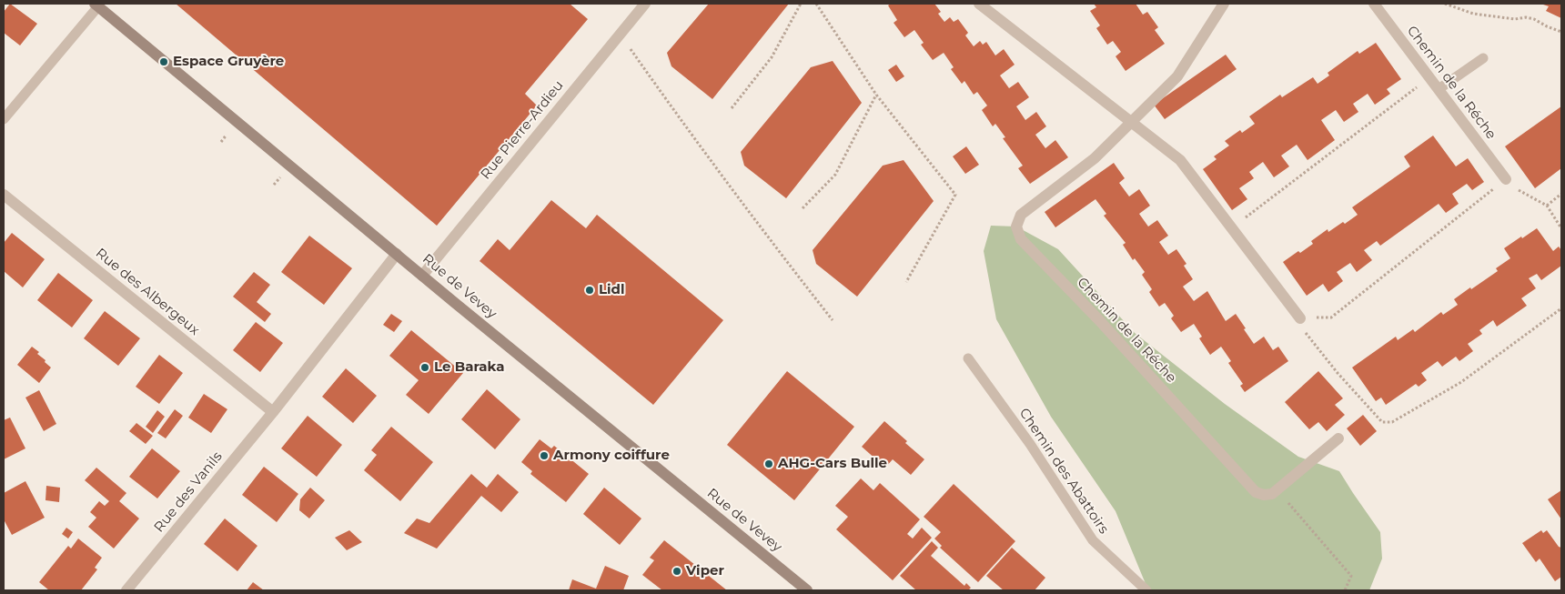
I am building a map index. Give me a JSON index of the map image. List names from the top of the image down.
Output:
{
  "streets": {
    "main road": ["Rue de Vevey"],
    "street": [
      "Chemin de la Réche",
      "Rue Pierre-Ardieu",
      "Rue des Albergeux",
      "Rue des Vanils"
    ],
    "lane": ["Chemin des Abattoirs"]
  },
  "crossings": [
    ["Rue Pierre-Ardieu", "Rue de Vevey"],
    ["Rue de Vevey", "Rue des Vanils"],
    ["Rue des Albergeux", "Rue des Vanils"]
  ],
  "places": [
    "Espace Gruyère",
    "Lidl",
    "Le Baraka",
    "Armony coiffure",
    "AHG-Cars Bulle",
    "Viper"
  ]
}
